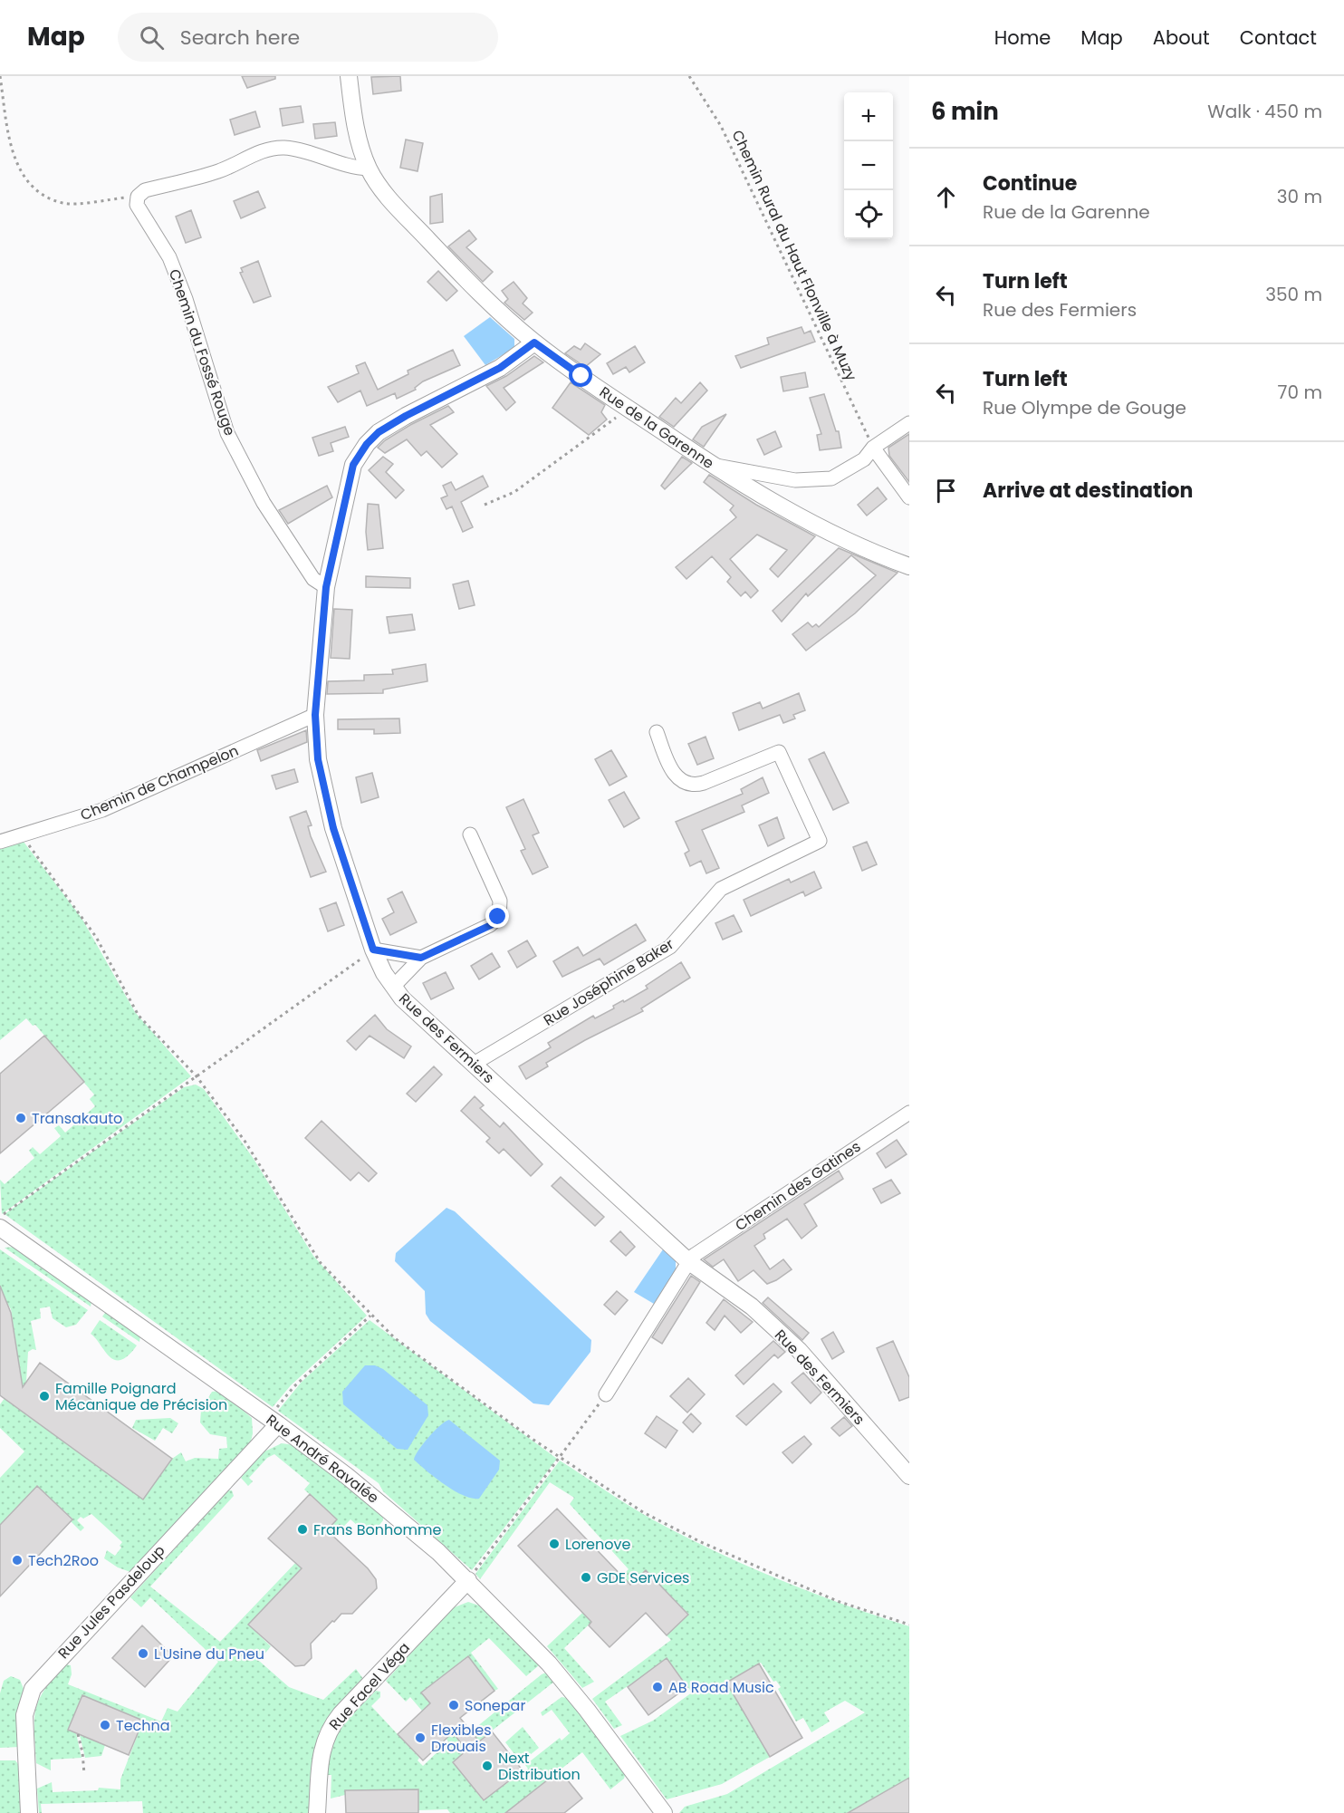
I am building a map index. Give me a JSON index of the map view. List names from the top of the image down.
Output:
{
  "streets": {
    "street": [
      "Chemin du Fossé Rouge",
      "Rue de la Garenne",
      "Chemin de Champelon",
      "Rue Joséphine Baker",
      "Rue des Fermiers",
      "Chemin des Gatines",
      "Rue André Ravalée",
      "Rue Jules Pasdeloup",
      "Rue Facel Véga"
    ],
    "path": ["Chemin Rural du Haut Flonville à Muzy"]
  },
  "crossings": [
    ["Chemin du Fossé Rouge", "Rue des Fermiers"],
    ["Rue de la Garenne", "Rue des Fermiers"],
    ["Chemin de Champelon", "Rue des Fermiers"],
    ["Rue Joséphine Baker", "Rue des Fermiers"],
    ["Rue des Fermiers", "Chemin des Gatines"],
    ["Rue André Ravalée", "Rue Jules Pasdeloup"],
    ["Rue André Ravalée", "Rue Facel Véga"]
  ],
  "places": [
    "Transakauto",
    "Famille Poignard Mécanique de Précision",
    "Frans Bonhomme",
    "Lorenove",
    "Tech2Roo",
    "GDE Services",
    "L'Usine du Pneu",
    "AB Road Music",
    "Sonepar",
    "Techna",
    "Flexibles Drouais",
    "Next Distribution"
  ],
  "page": {
    "header": "Map",
    "search": "Search here",
    "nav": [
      "Home",
      "Map",
      "About",
      "Contact"
    ],
    "heading": ["6 min", "Walk · 450 m"],
    "map_buttons": ["+", "−"],
    "list": [
      ["Continue", "Rue de la Garenne", "30 m"],
      ["Turn left", "Rue des Fermiers", "350 m"],
      ["Turn left", "Rue Olympe de Gouge", "70 m"],
      "Arrive at destination"
    ]
  }
}
